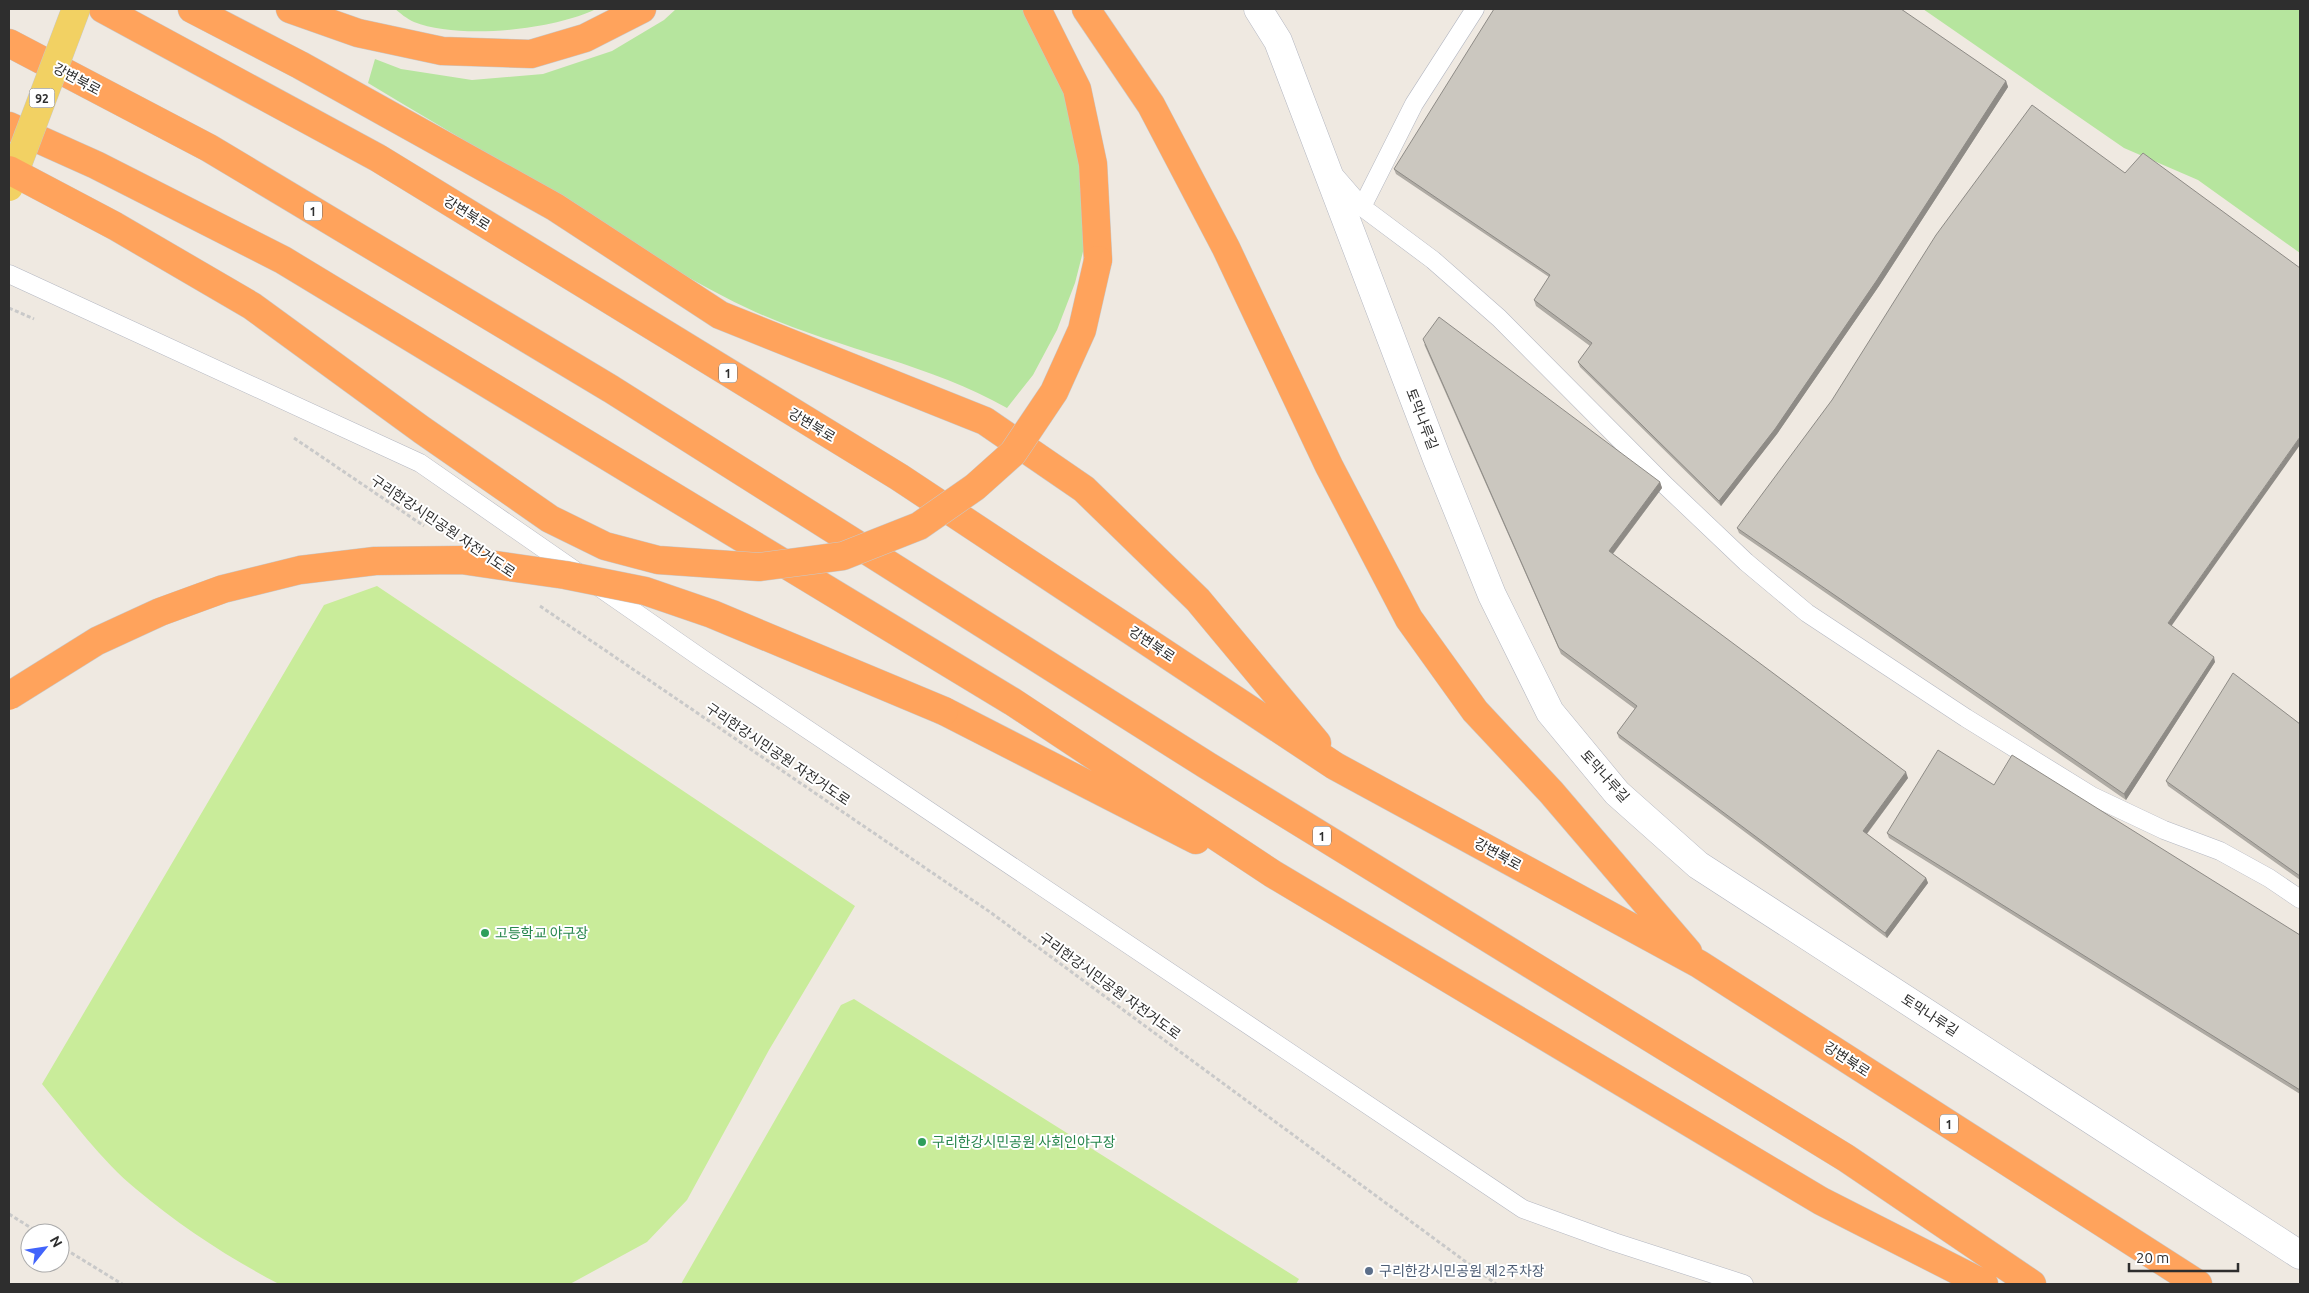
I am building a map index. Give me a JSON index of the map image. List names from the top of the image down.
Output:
{
  "streets": {
    "highway": ["강변북로", "1"],
    "main road": ["92"],
    "street": ["토막나루길"],
    "path": ["구리한강시민공원 자전거도로"]
  },
  "places": ["고등학교 야구장", "구리한강시민공원 사회인야구장", "구리한강시민공원 제2주차장"],
  "scale_bar": "20 m",
  "north": "top right"
}
